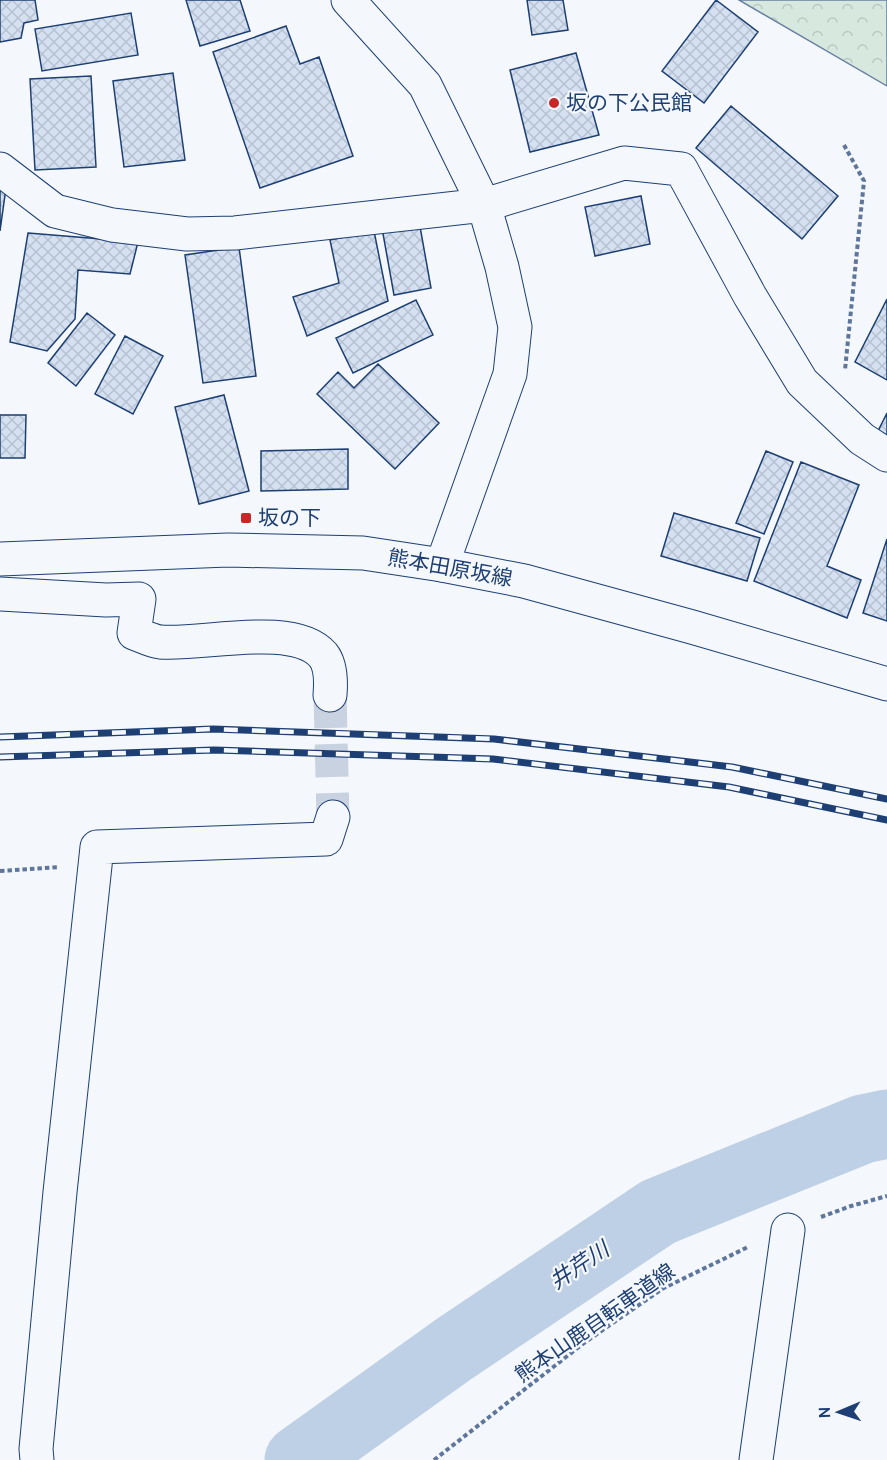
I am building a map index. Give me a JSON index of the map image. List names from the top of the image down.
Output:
{
  "streets": {
    "street": ["熊本田原坂線"],
    "path": ["熊本山鹿自転車道線"]
  },
  "water": ["井芹川"],
  "places": {
    "other": ["坂の下公民館"],
    "transit": ["坂の下"]
  },
  "north": "left"
}
